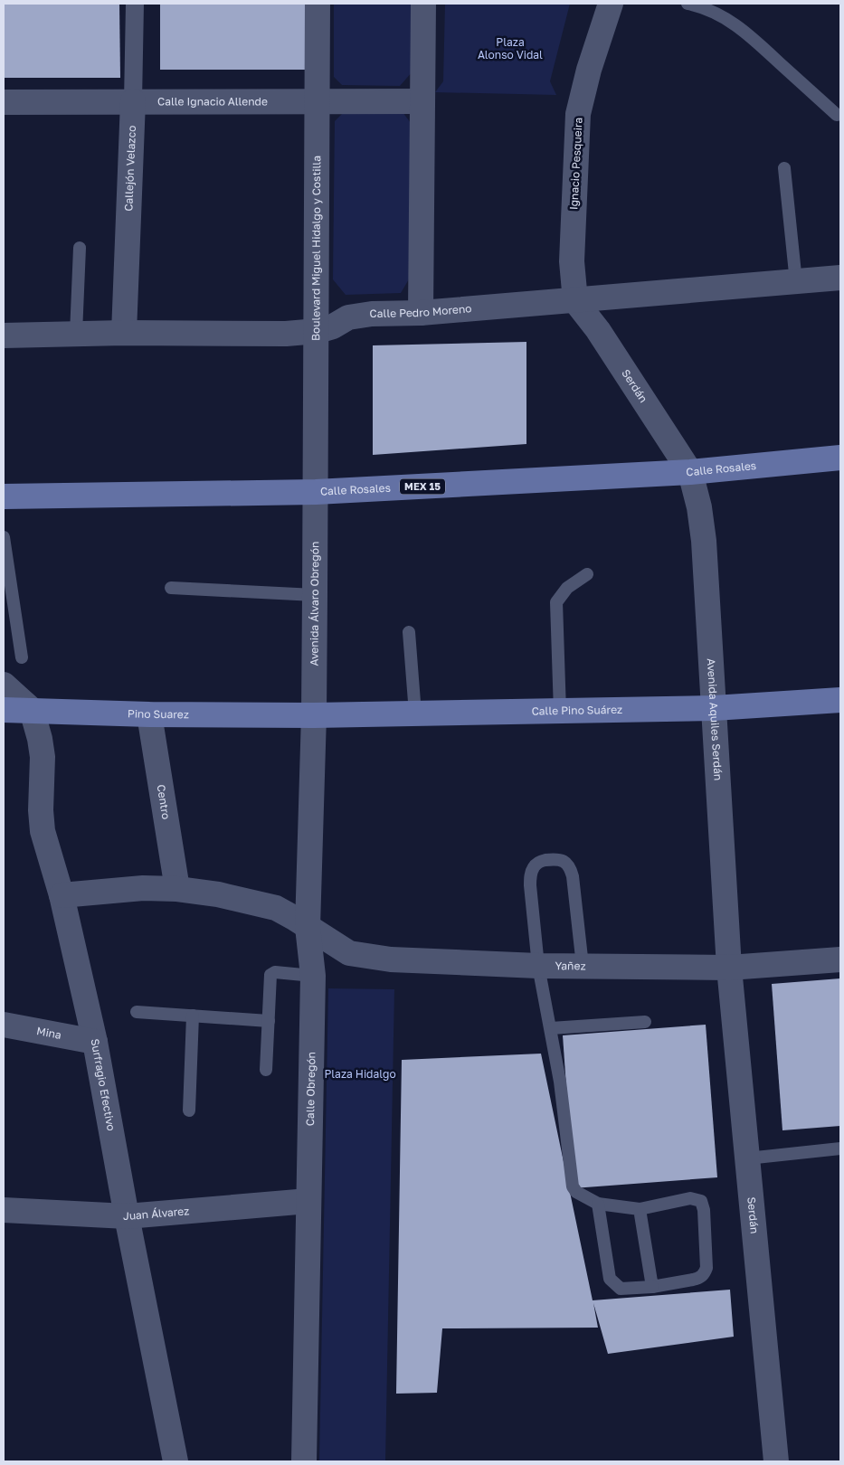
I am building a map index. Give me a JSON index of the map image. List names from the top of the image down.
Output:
{
  "streets": {
    "main road": [
      "Calle Rosales",
      "MEX 15",
      "Calle Pino Suárez",
      "Pino Suarez"
    ],
    "street": [
      "Calle Ignacio Allende",
      "Ignacio Pesqueira",
      "Callejón Velazco",
      "Boulevard Miguel Hidalgo y Costilla",
      "Calle Pedro Moreno",
      "Serdán",
      "Avenida Álvaro Obregón",
      "Avenida Aquiles Serdán",
      "Centro",
      "Yañez",
      "Mina",
      "Surfragio Efectivo",
      "Calle Obregón",
      "Juan Álvarez"
    ]
  },
  "crossings": [
    ["Calle Ignacio Allende", "Callejón Velazco"],
    ["Calle Ignacio Allende", "Boulevard Miguel Hidalgo y Costilla"],
    ["Ignacio Pesqueira", "Calle Pedro Moreno"],
    ["Ignacio Pesqueira", "Serdán"],
    ["Callejón Velazco", "Calle Pedro Moreno"],
    ["Boulevard Miguel Hidalgo y Costilla", "Calle Pedro Moreno"],
    ["Boulevard Miguel Hidalgo y Costilla", "Calle Rosales"],
    ["Boulevard Miguel Hidalgo y Costilla", "Avenida Álvaro Obregón"],
    ["Calle Pedro Moreno", "Serdán"],
    ["Serdán", "Calle Rosales"],
    ["Serdán", "Avenida Aquiles Serdán"],
    ["Serdán", "Yañez"],
    ["Calle Rosales", "Avenida Álvaro Obregón"],
    ["Calle Rosales", "Avenida Aquiles Serdán"],
    ["Avenida Álvaro Obregón", "Calle Pino Suárez"],
    ["Avenida Álvaro Obregón", "Pino Suarez"],
    ["Avenida Álvaro Obregón", "Calle Obregón"],
    ["Calle Pino Suárez", "Pino Suarez"],
    ["Calle Pino Suárez", "Avenida Aquiles Serdán"],
    ["Calle Pino Suárez", "Calle Obregón"],
    ["Pino Suarez", "Centro"],
    ["Pino Suarez", "Surfragio Efectivo"],
    ["Pino Suarez", "Calle Obregón"],
    ["Avenida Aquiles Serdán", "Yañez"],
    ["Centro", "Yañez"],
    ["Yañez", "Surfragio Efectivo"],
    ["Yañez", "Calle Obregón"],
    ["Mina", "Surfragio Efectivo"],
    ["Surfragio Efectivo", "Juan Álvarez"],
    ["Calle Obregón", "Juan Álvarez"]
  ],
  "parks": ["Plaza Alonso Vidal", "Plaza Hidalgo"]
}
